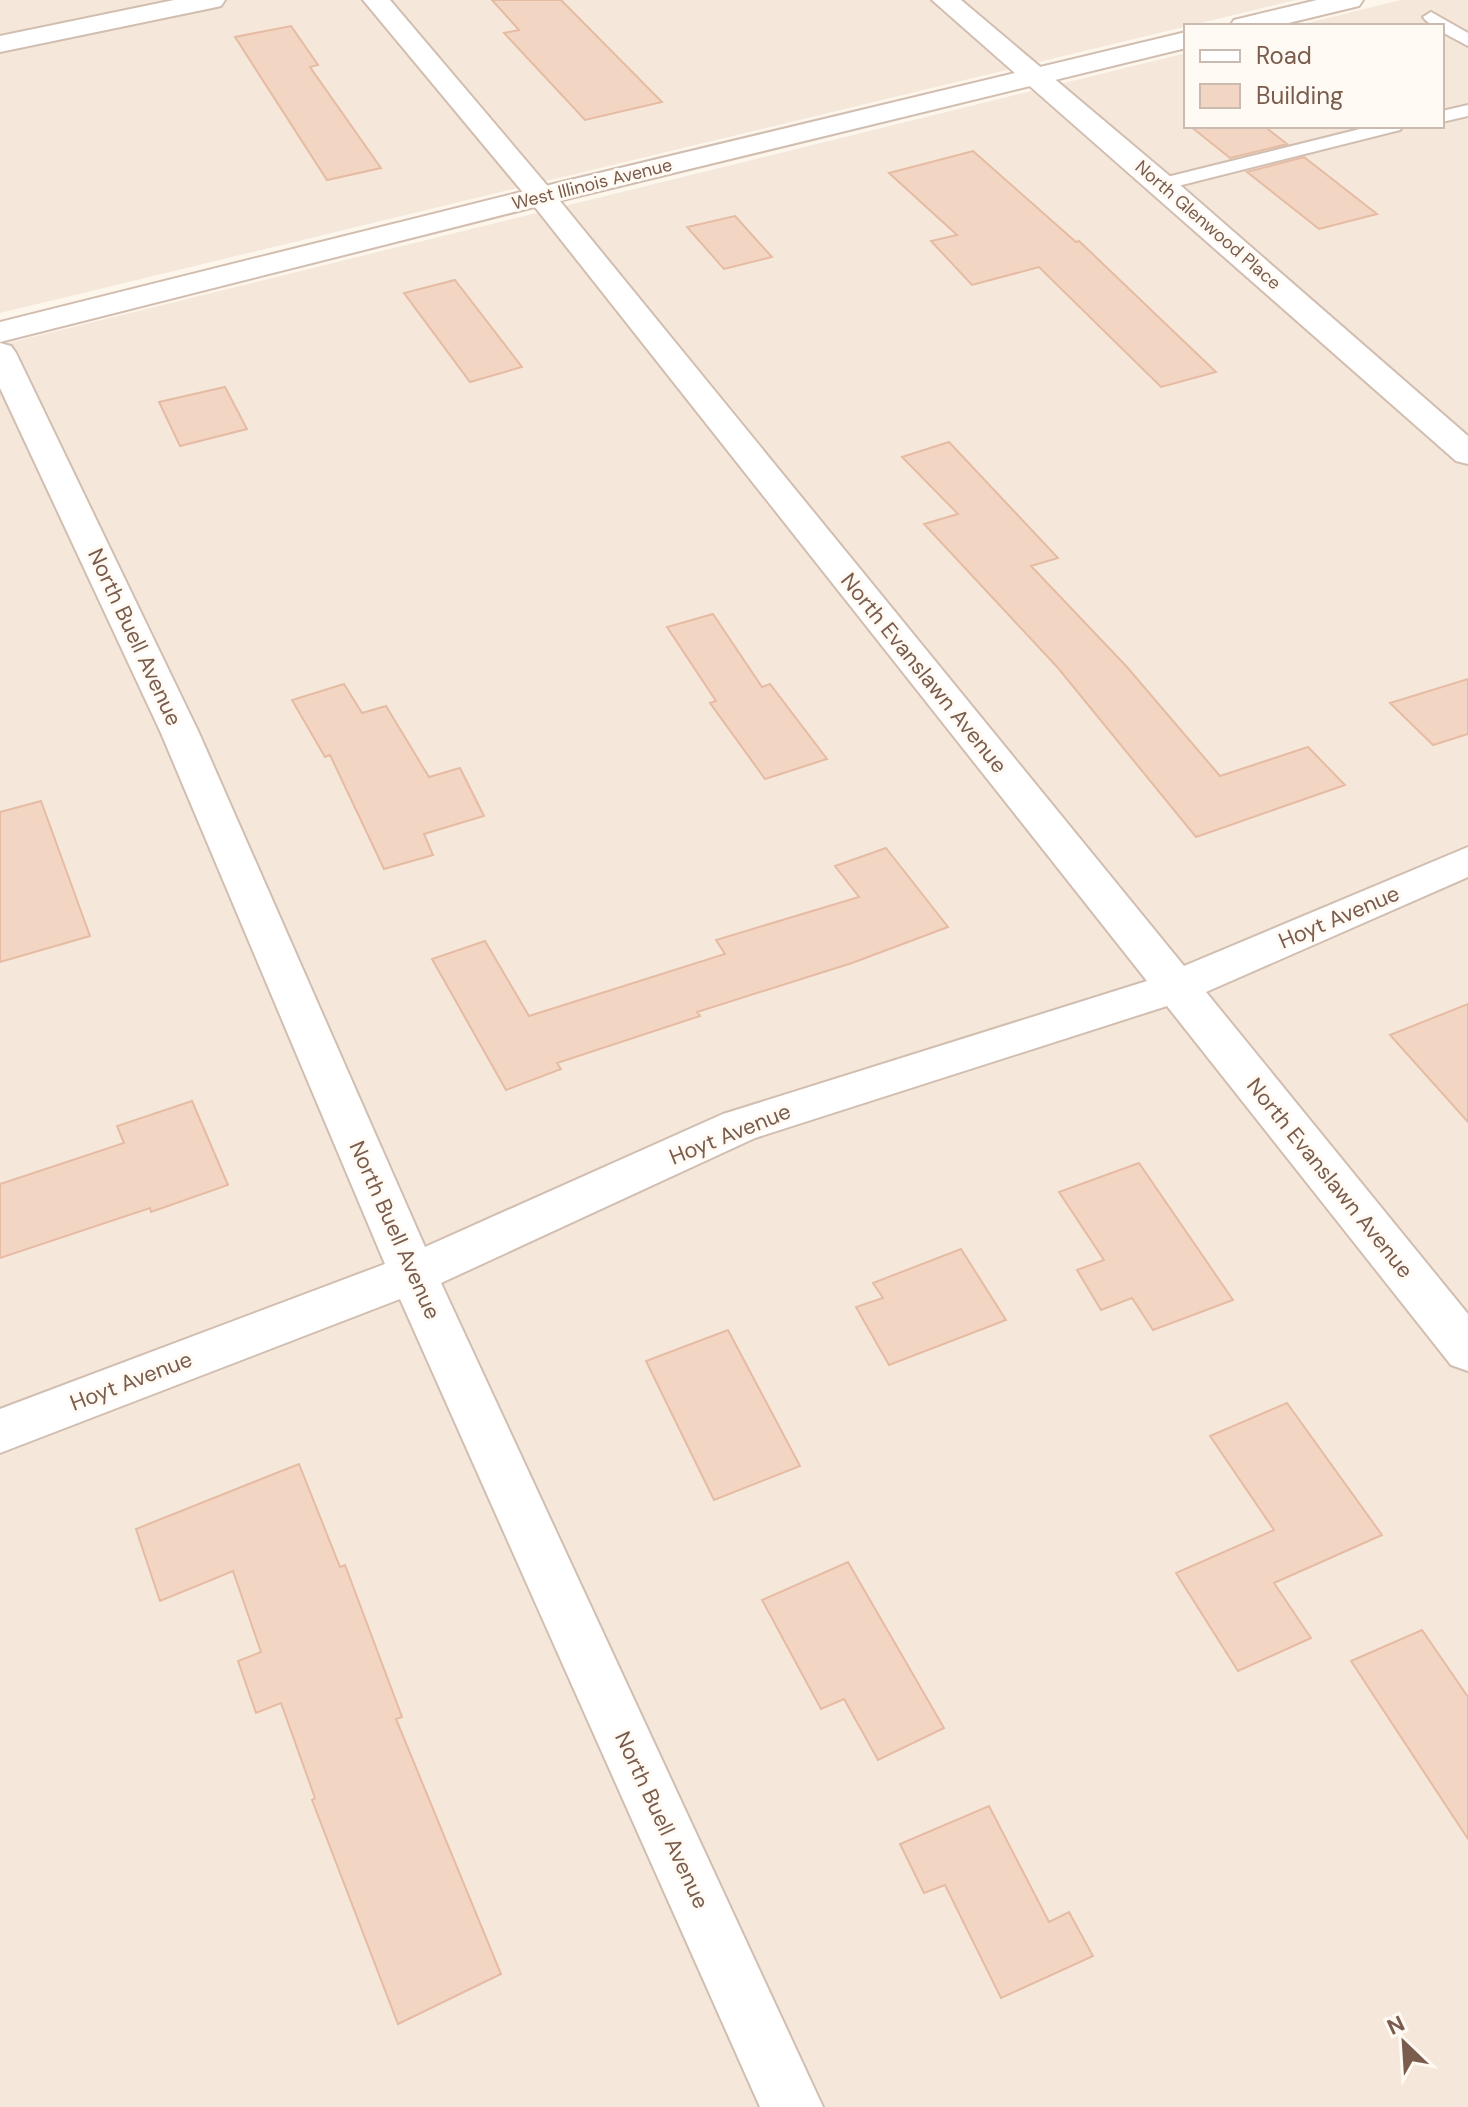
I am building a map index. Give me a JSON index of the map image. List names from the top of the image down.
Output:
{
  "streets": {
    "street": [
      "West Illinois Avenue",
      "North Glenwood Place",
      "North Buell Avenue",
      "North Evanslawn Avenue",
      "Hoyt Avenue"
    ]
  },
  "crossings": [
    ["West Illinois Avenue", "North Glenwood Place"],
    ["West Illinois Avenue", "North Evanslawn Avenue"],
    ["North Buell Avenue", "Hoyt Avenue"],
    ["North Evanslawn Avenue", "Hoyt Avenue"]
  ],
  "legend": ["Road", "Building"],
  "north": "top left"
}
